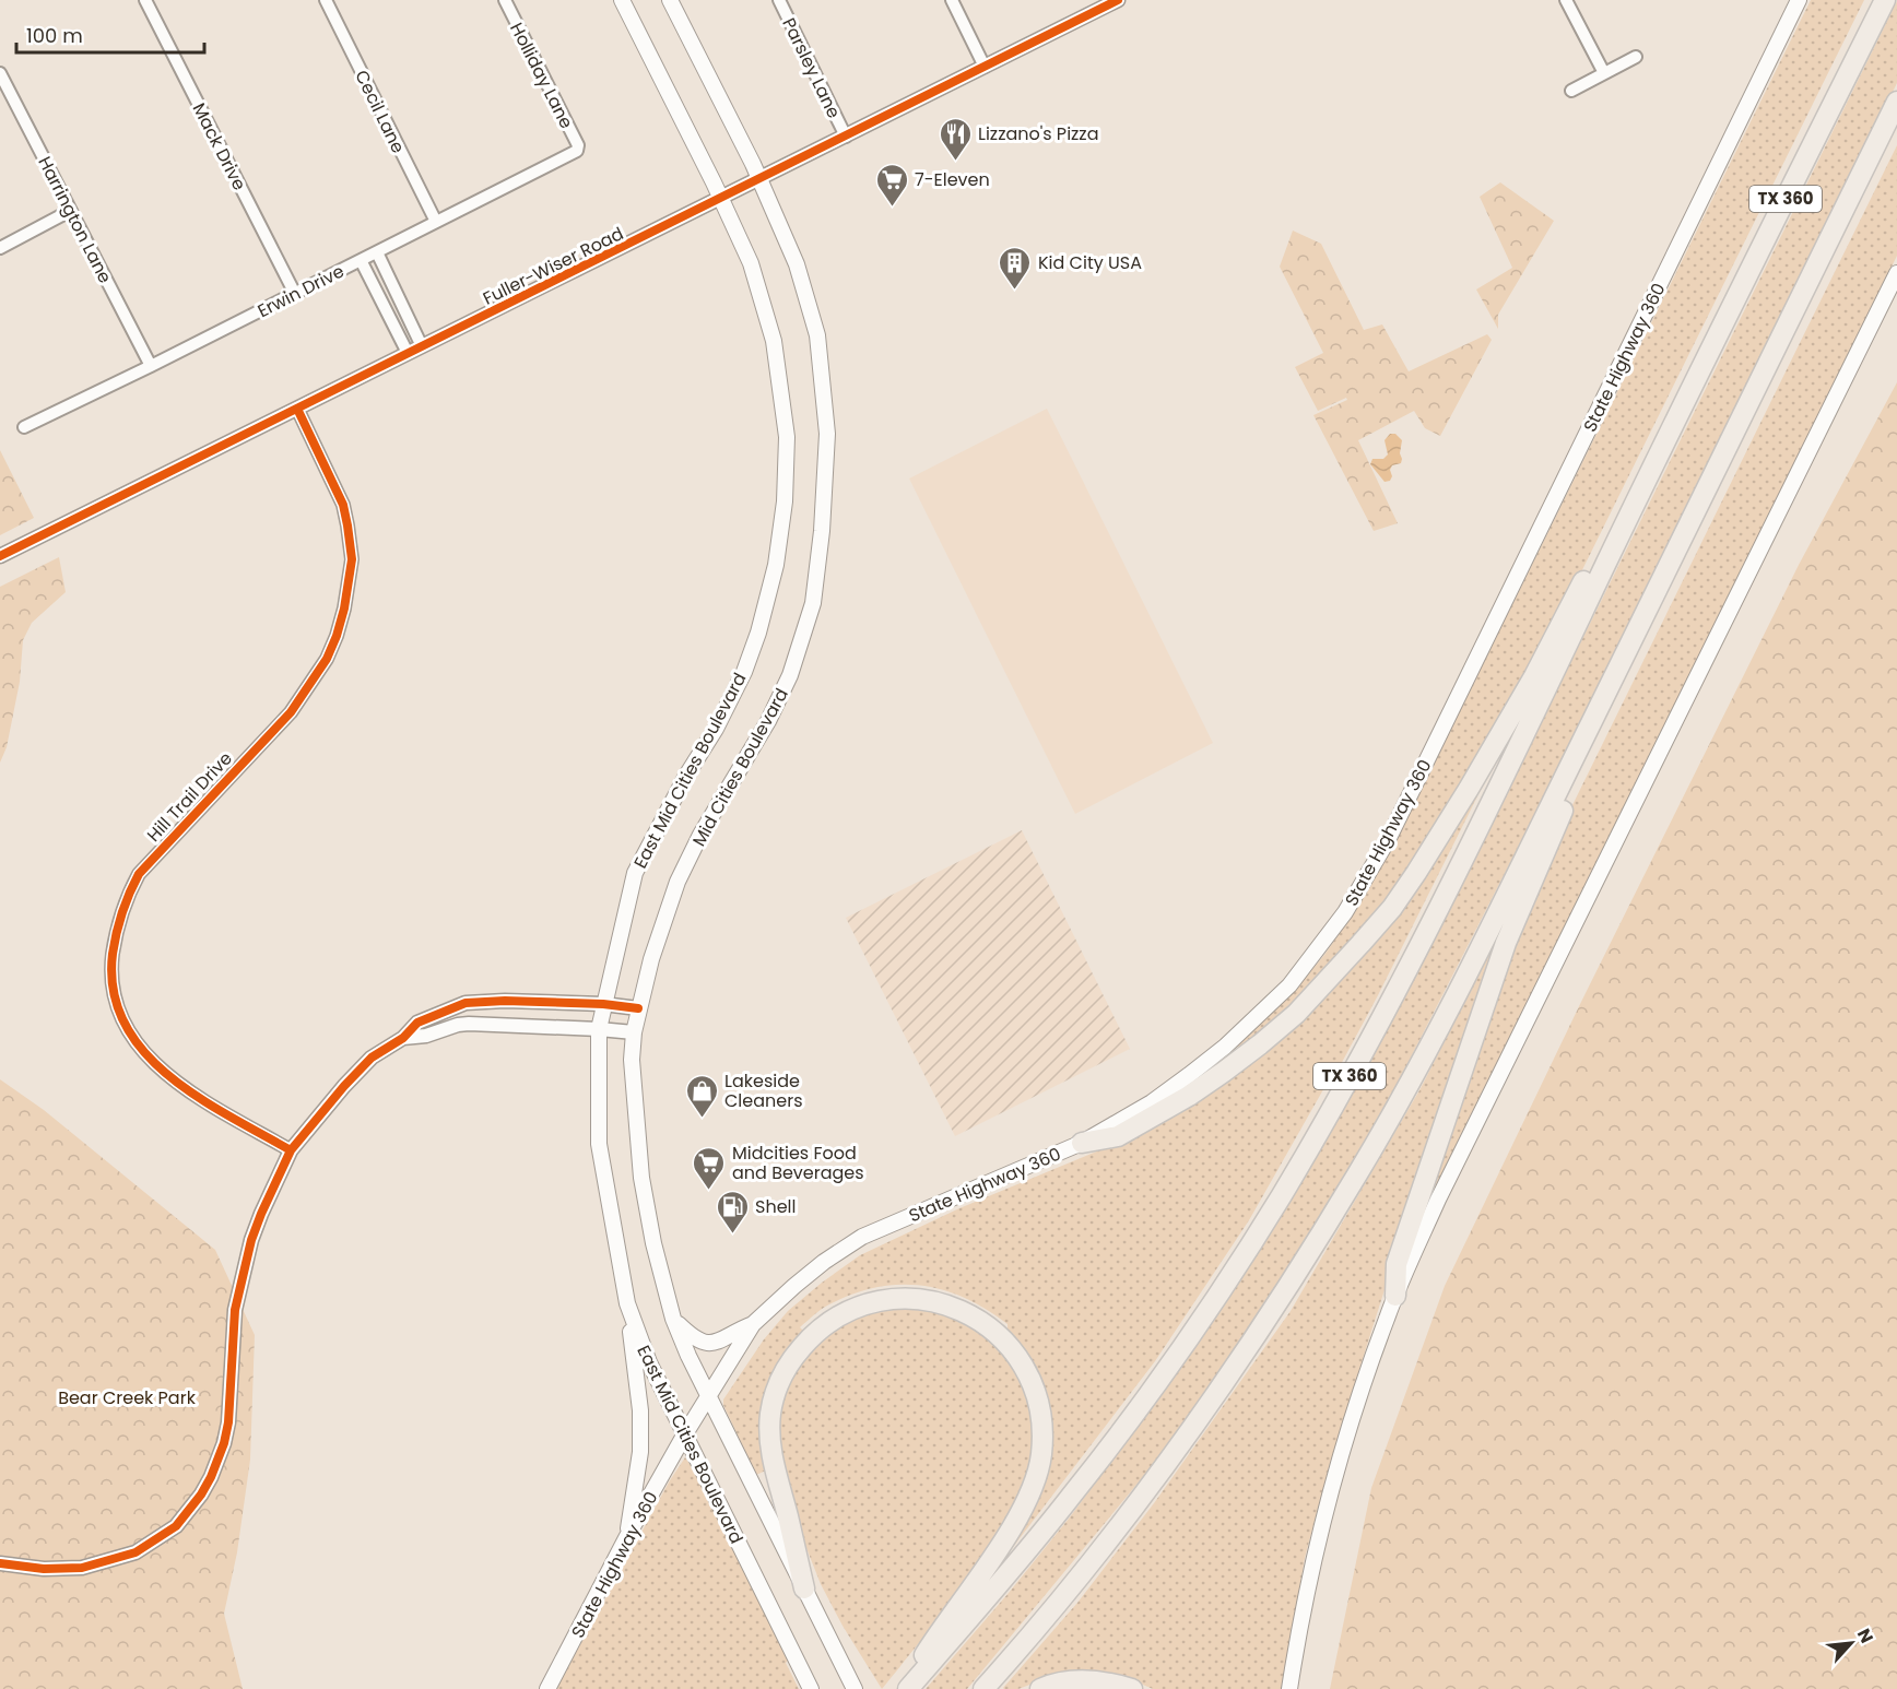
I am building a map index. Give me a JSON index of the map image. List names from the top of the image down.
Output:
{
  "streets": {
    "highway": ["TX 360"],
    "main road": ["State Highway 360", "Mid Cities Boulevard", "East Mid Cities Boulevard"],
    "street": [
      "Parsley Lane",
      "Holliday Lane",
      "Cecil Lane",
      "Mack Drive",
      "Harrington Lane",
      "Fuller-Wiser Road",
      "Erwin Drive",
      "Hill Trail Drive"
    ]
  },
  "crossings": [
    ["Parsley Lane", "Fuller-Wiser Road"],
    ["Holliday Lane", "Erwin Drive"],
    ["Cecil Lane", "Erwin Drive"],
    ["Mack Drive", "Erwin Drive"],
    ["Harrington Lane", "Erwin Drive"],
    ["Fuller-Wiser Road", "Mid Cities Boulevard"],
    ["Fuller-Wiser Road", "East Mid Cities Boulevard"],
    ["Fuller-Wiser Road", "Hill Trail Drive"],
    ["State Highway 360", "East Mid Cities Boulevard"],
    ["Mid Cities Boulevard", "East Mid Cities Boulevard"]
  ],
  "parks": ["Bear Creek Park"],
  "places": {
    "restaurant": ["Lizzano's Pizza"],
    "supermarket": ["7-Eleven", "Midcities Food and Beverages"],
    "building": ["Kid City USA"],
    "shop": ["Lakeside Cleaners"],
    "fuel station": ["Shell"]
  },
  "scale_bar": "100 m",
  "north": "top right"
}
